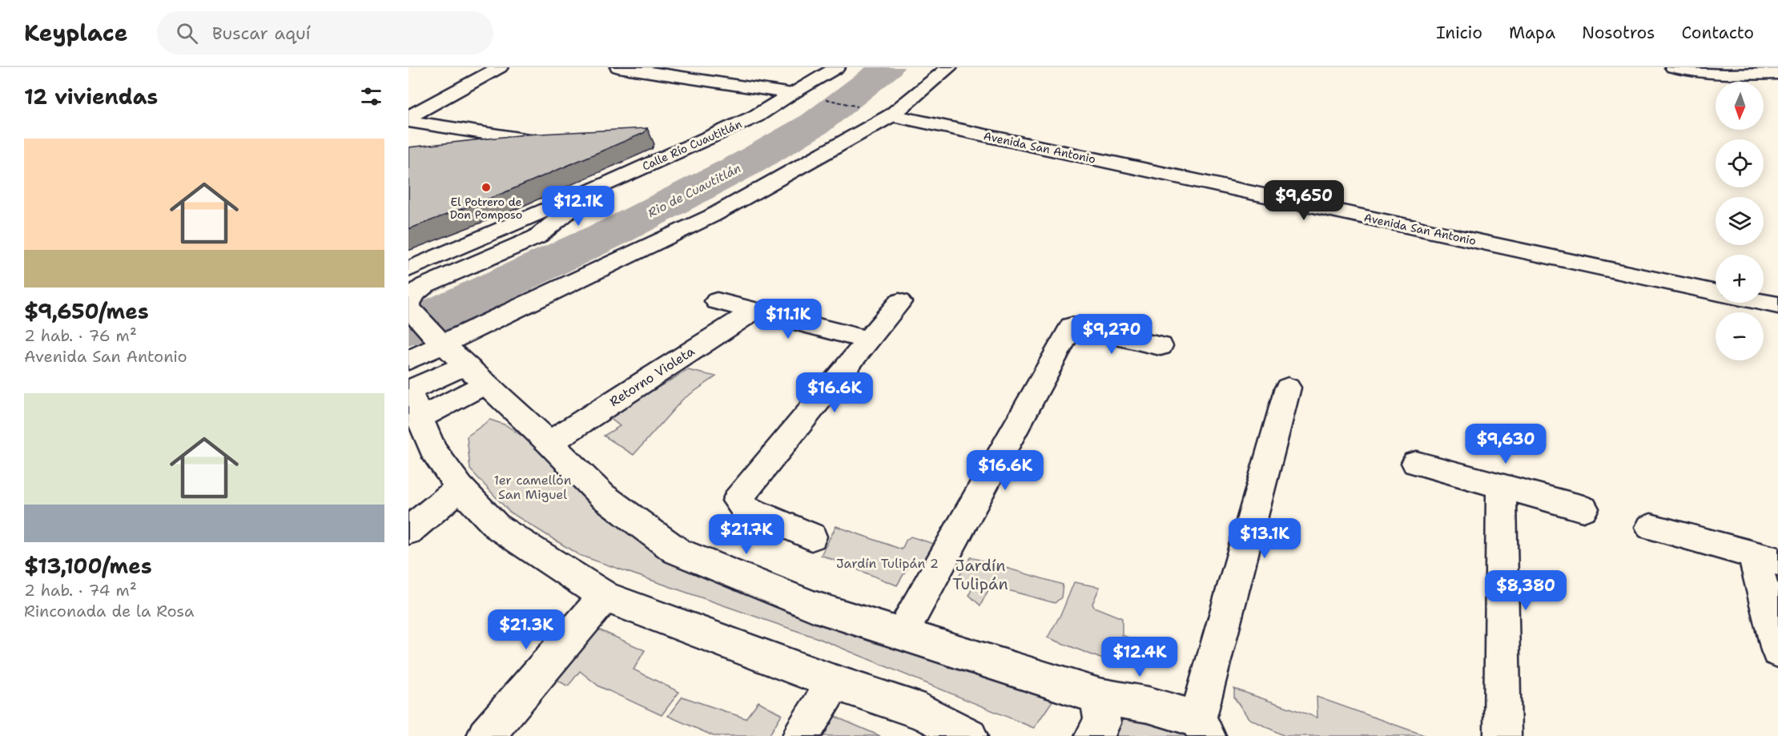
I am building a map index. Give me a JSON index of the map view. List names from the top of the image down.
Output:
{
  "streets": {
    "street": ["Calle Río Cuautitlán", "Avenida San Antonio", "Retorno Violeta"]
  },
  "water": ["Rio de Cuautitlán"],
  "parks": ["1er camellón San Miguel", "Jardín Tulipán 2", "Jardín Tulipán"],
  "places": ["El Potrero de Don Pomposo"],
  "north": "bottom",
  "page": {
    "header": "Keyplace",
    "search": "Buscar aquí",
    "nav": [
      "Inicio",
      "Mapa",
      "Nosotros",
      "Contacto"
    ],
    "heading": "12 viviendas",
    "map_buttons": ["+", "−"],
    "list": [
      {
        "name": "$9,650/mes",
        "note": "2 hab. · 76 m² · Avenida San Antonio"
      },
      {
        "name": "$13,100/mes",
        "note": "2 hab. · 74 m² · Rinconada de la Rosa"
      }
    ],
    "price": [
      "$9,650",
      "$12.1K",
      "$11.1K",
      "$9,270",
      "$16.6K",
      "$9,630",
      "$16.6K",
      "$21.7K",
      "$13.1K",
      "$8,380",
      "$21.3K",
      "$12.4K"
    ]
  }
}
